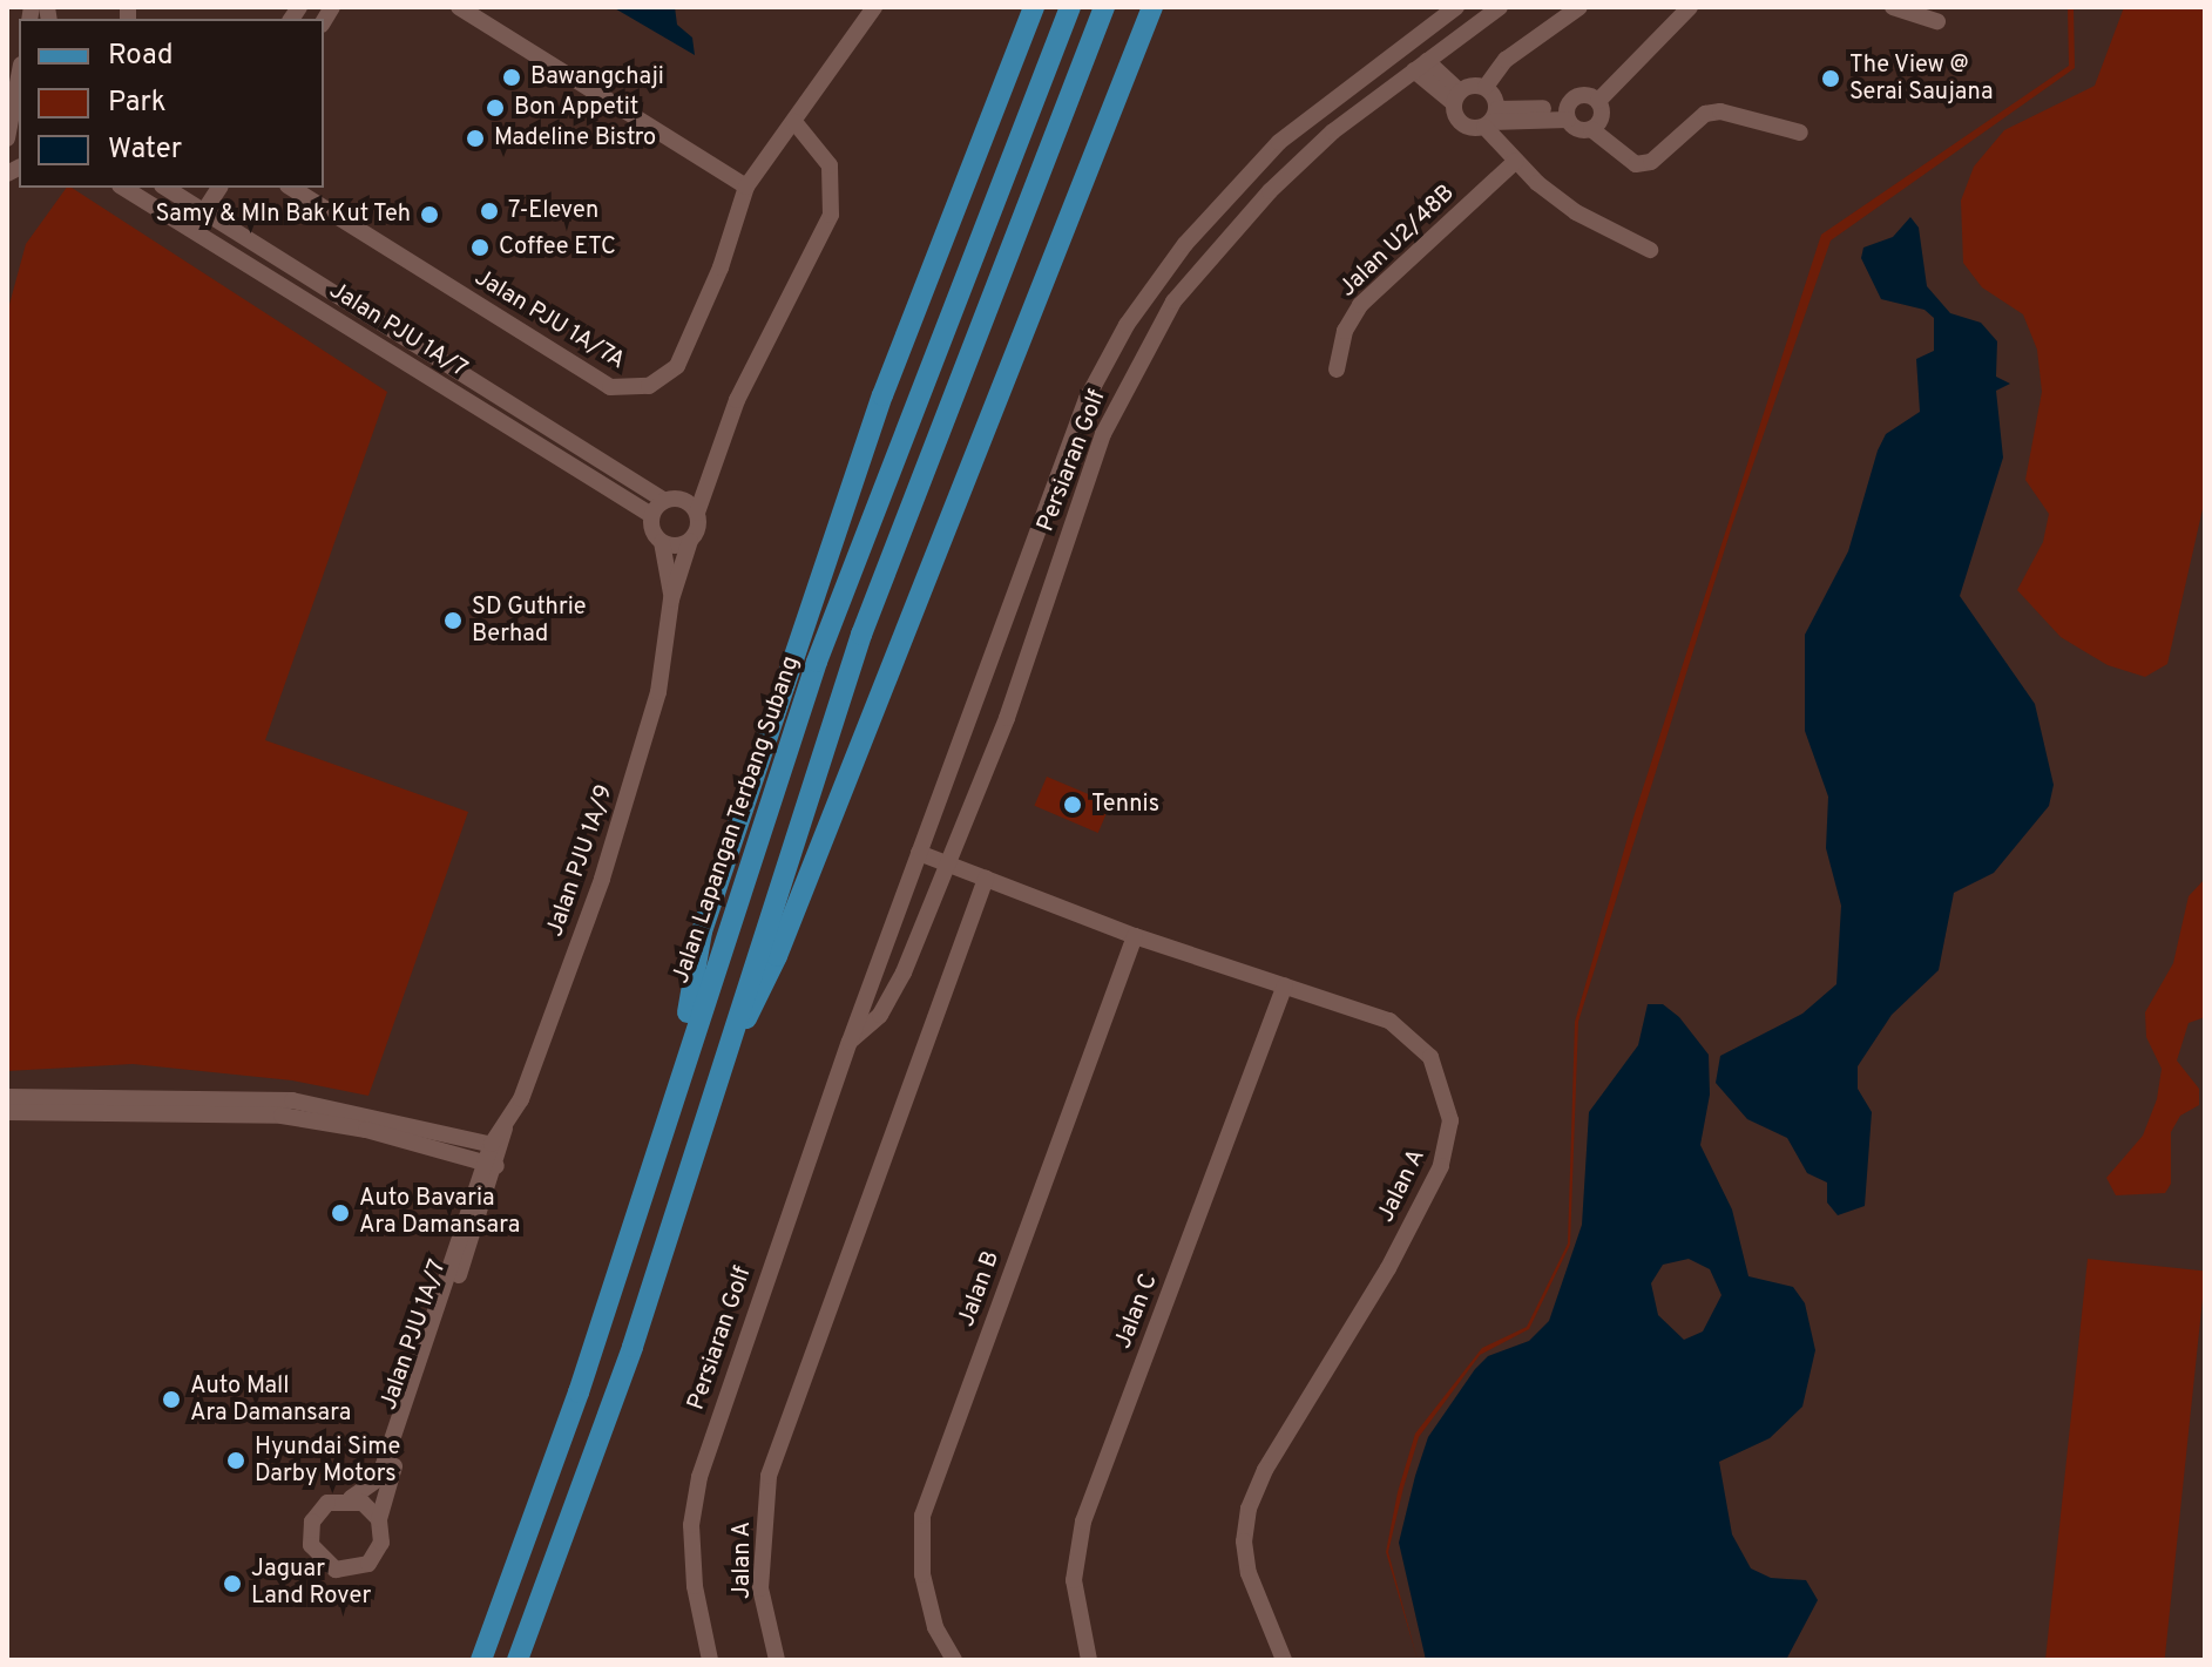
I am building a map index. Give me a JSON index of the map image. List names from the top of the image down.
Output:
{
  "streets": {
    "main road": ["Jalan Lapangan Terbang Subang"],
    "street": [
      "Jalan U2/48B",
      "Jalan PJU 1A/7A",
      "Jalan PJU 1A/7",
      "Persiaran Golf",
      "Jalan PJU 1A/9",
      "Jalan A",
      "Jalan B",
      "Jalan C"
    ]
  },
  "crossings": [
    ["Jalan PJU 1A/7", "Jalan PJU 1A/9"],
    ["Persiaran Golf", "Jalan A"],
    ["Jalan A", "Jalan B"],
    ["Jalan A", "Jalan C"]
  ],
  "places": [
    "Bawangchaji",
    "The View @ Serai Saujana",
    "Bon Appetit",
    "Madeline Bistro",
    "7-Eleven",
    "Samy & MIn Bak Kut Teh",
    "Coffee ETC",
    "SD Guthrie Berhad",
    "Tennis",
    "Auto Bavaria Ara Damansara",
    "Auto Mall Ara Damansara",
    "Hyundai Sime Darby Motors",
    "Jaguar Land Rover"
  ],
  "legend": ["Road", "Park", "Water"]
}
